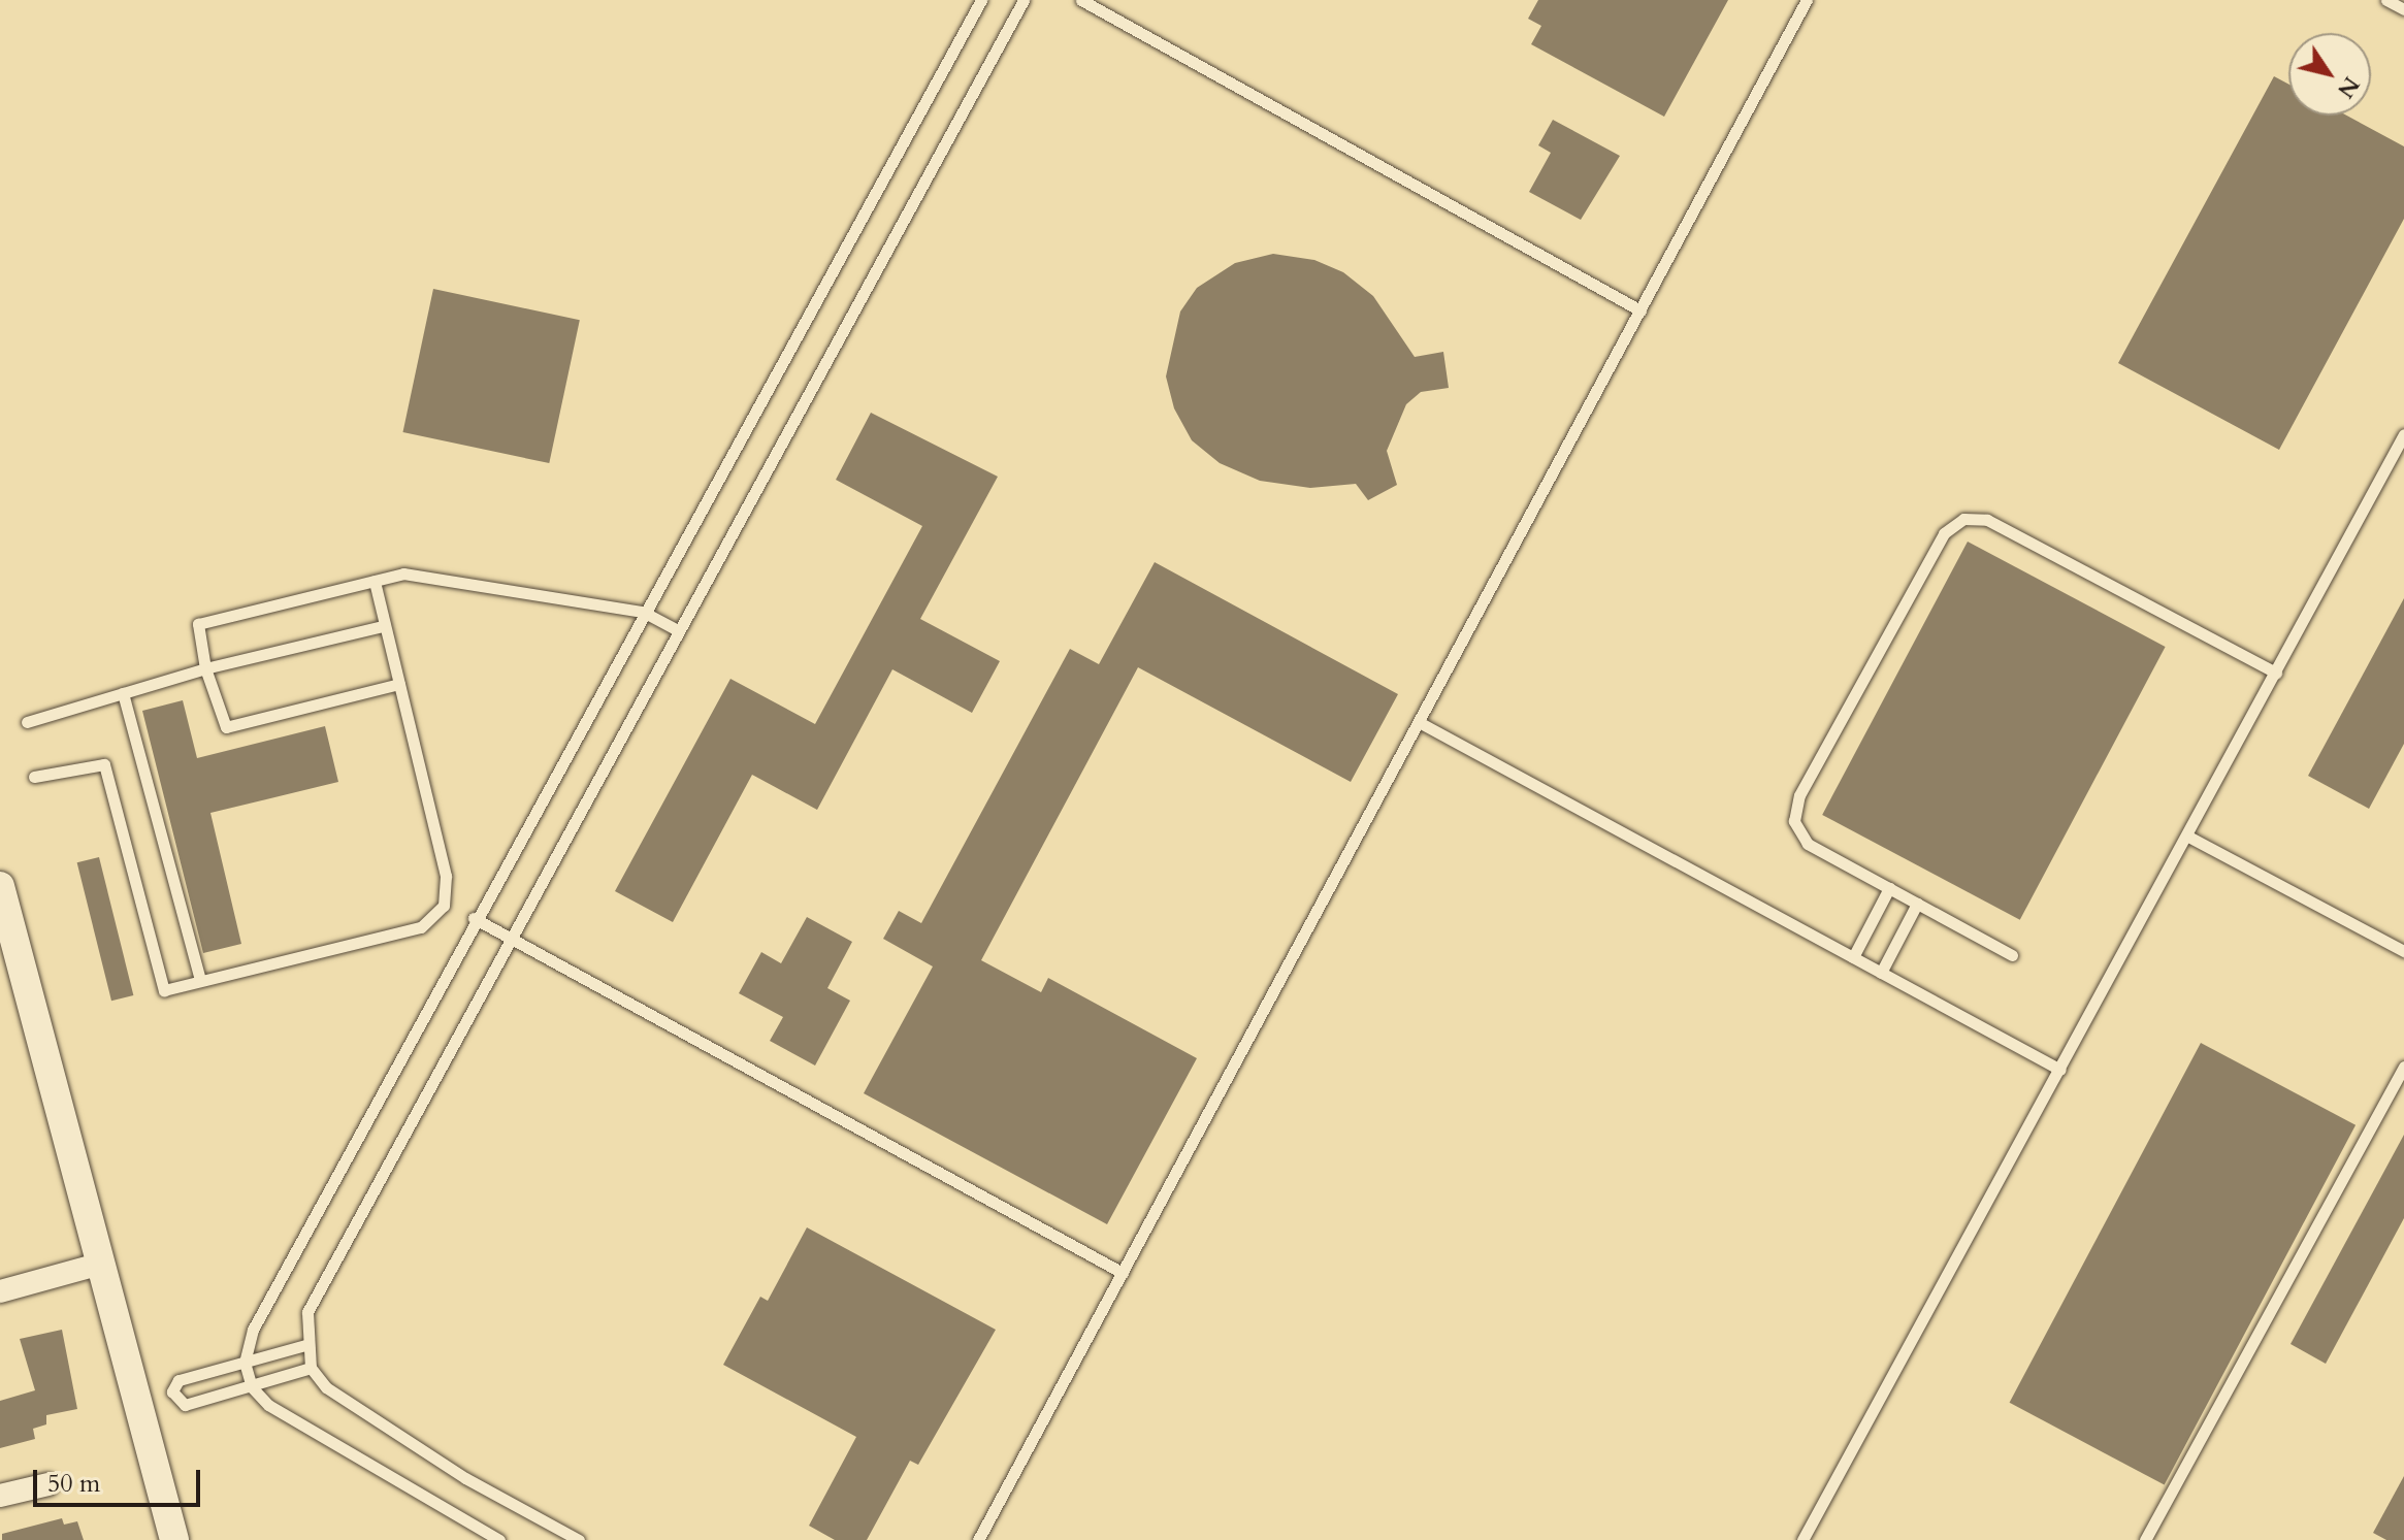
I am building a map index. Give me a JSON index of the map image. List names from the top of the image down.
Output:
{
  "scale_bar": "50 m",
  "north": "bottom right"
}
